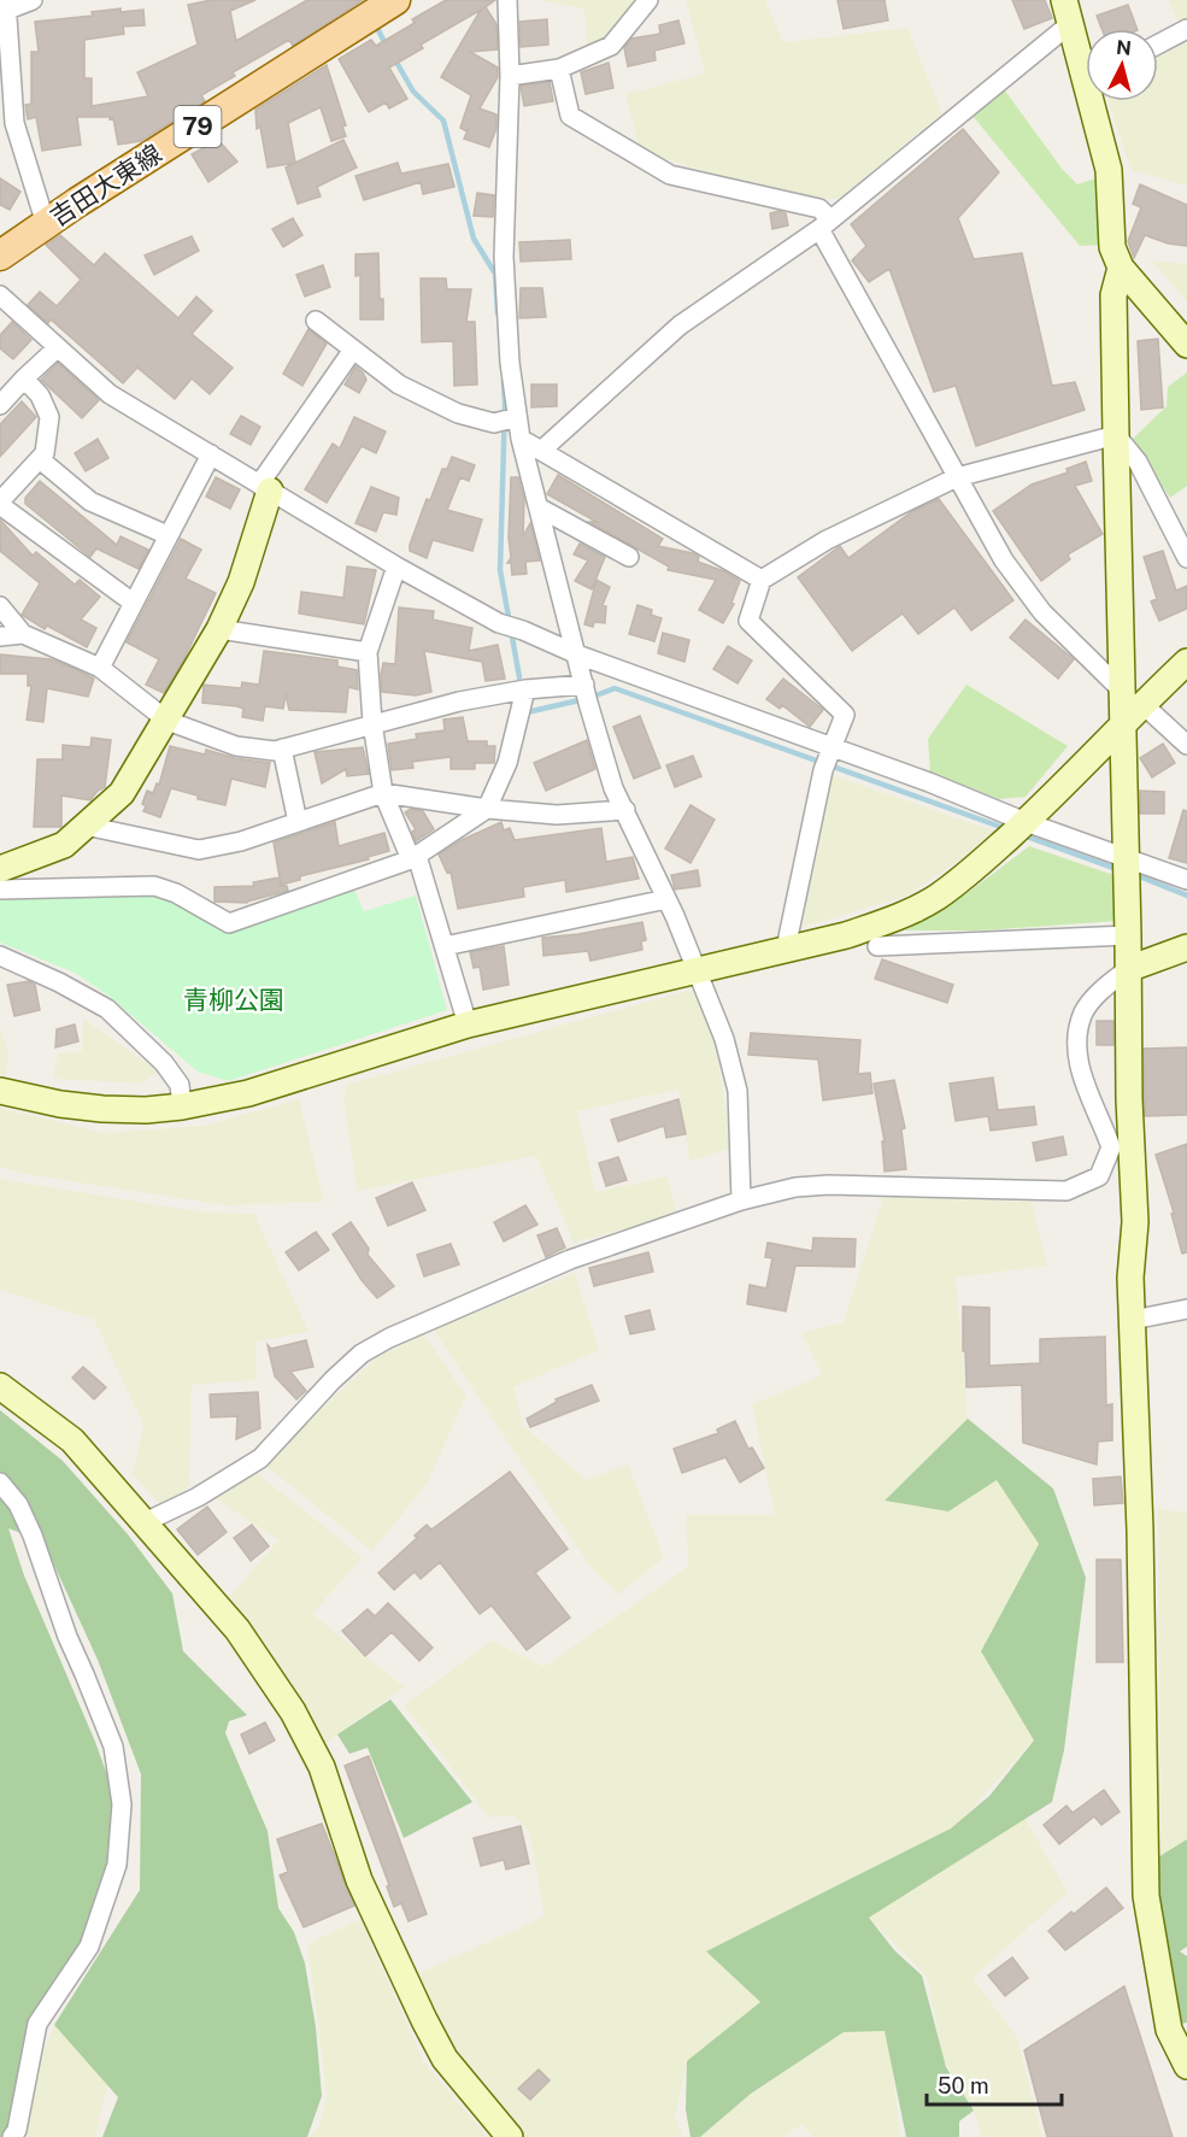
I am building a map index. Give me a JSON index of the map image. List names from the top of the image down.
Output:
{
  "streets": {
    "main road": ["79", "吉田大東線"]
  },
  "parks": ["青柳公園"],
  "scale_bar": "50 m",
  "north": "top"
}
